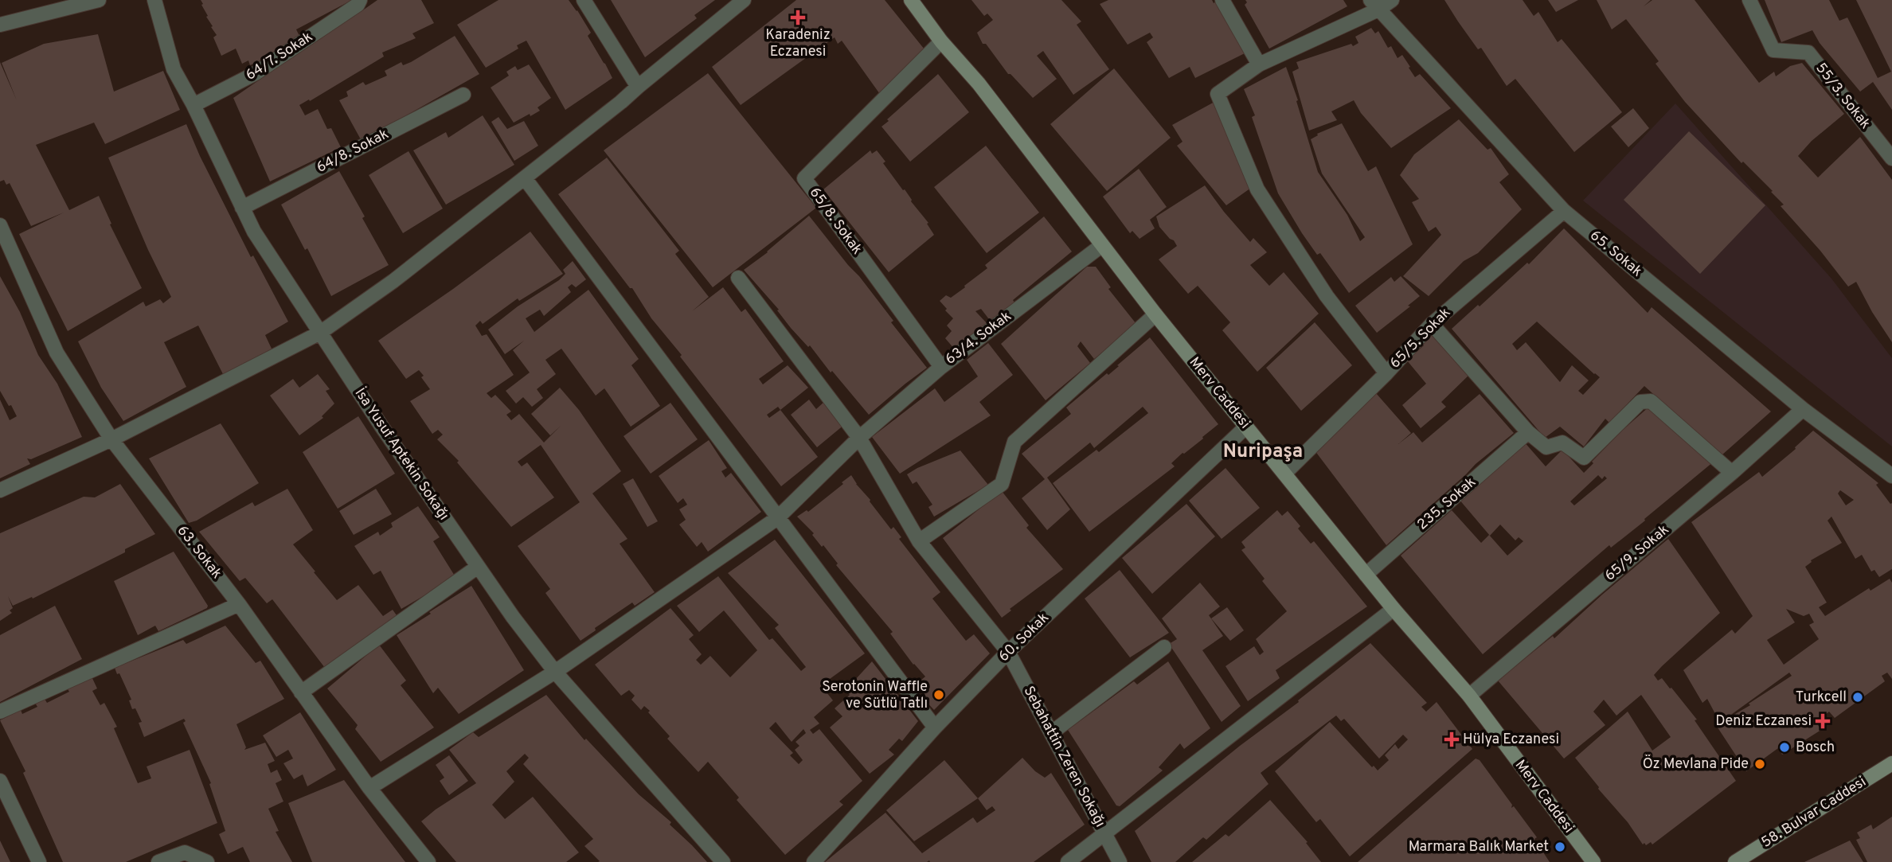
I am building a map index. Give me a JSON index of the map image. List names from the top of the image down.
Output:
{
  "streets": {
    "main road": ["Merv Caddesi", "58. Bulvar Caddesi"],
    "street": [
      "64/7. Sokak",
      "55/3. Sokak",
      "64/8. Sokak",
      "65/8. Sokak",
      "65. Sokak",
      "63/4. Sokak",
      "65/5. Sokak",
      "İsa Yusuf Aptekin Sokağı",
      "235. Sokak",
      "63. Sokak",
      "65/9. Sokak",
      "60. Sokak",
      "Sebahattin Zeren Sokağı"
    ]
  },
  "crossings": [
    ["64/7. Sokak", "İsa Yusuf Aptekin Sokağı"],
    ["64/8. Sokak", "İsa Yusuf Aptekin Sokağı"],
    ["65/8. Sokak", "63/4. Sokak"],
    ["65/8. Sokak", "Merv Caddesi"],
    ["65. Sokak", "65/5. Sokak"],
    ["65. Sokak", "65/9. Sokak"],
    ["63/4. Sokak", "Merv Caddesi"],
    ["63/4. Sokak", "İsa Yusuf Aptekin Sokağı"],
    ["63/4. Sokak", "63. Sokak"],
    ["63/4. Sokak", "Sebahattin Zeren Sokağı"],
    ["65/5. Sokak", "Merv Caddesi"],
    ["Merv Caddesi", "235. Sokak"],
    ["Merv Caddesi", "65/9. Sokak"],
    ["Merv Caddesi", "60. Sokak"],
    ["60. Sokak", "Sebahattin Zeren Sokağı"]
  ],
  "districts": ["Nuripaşa"],
  "places": {
    "health": ["Karadeniz Eczanesi", "Deniz Eczanesi", "Hülya Eczanesi"],
    "other": [
      "Serotonin Waffle ve Sütlü Tatlı",
      "Turkcell",
      "Bosch",
      "Öz Mevlana Pide",
      "Marmara Balık Market"
    ]
  }
}
